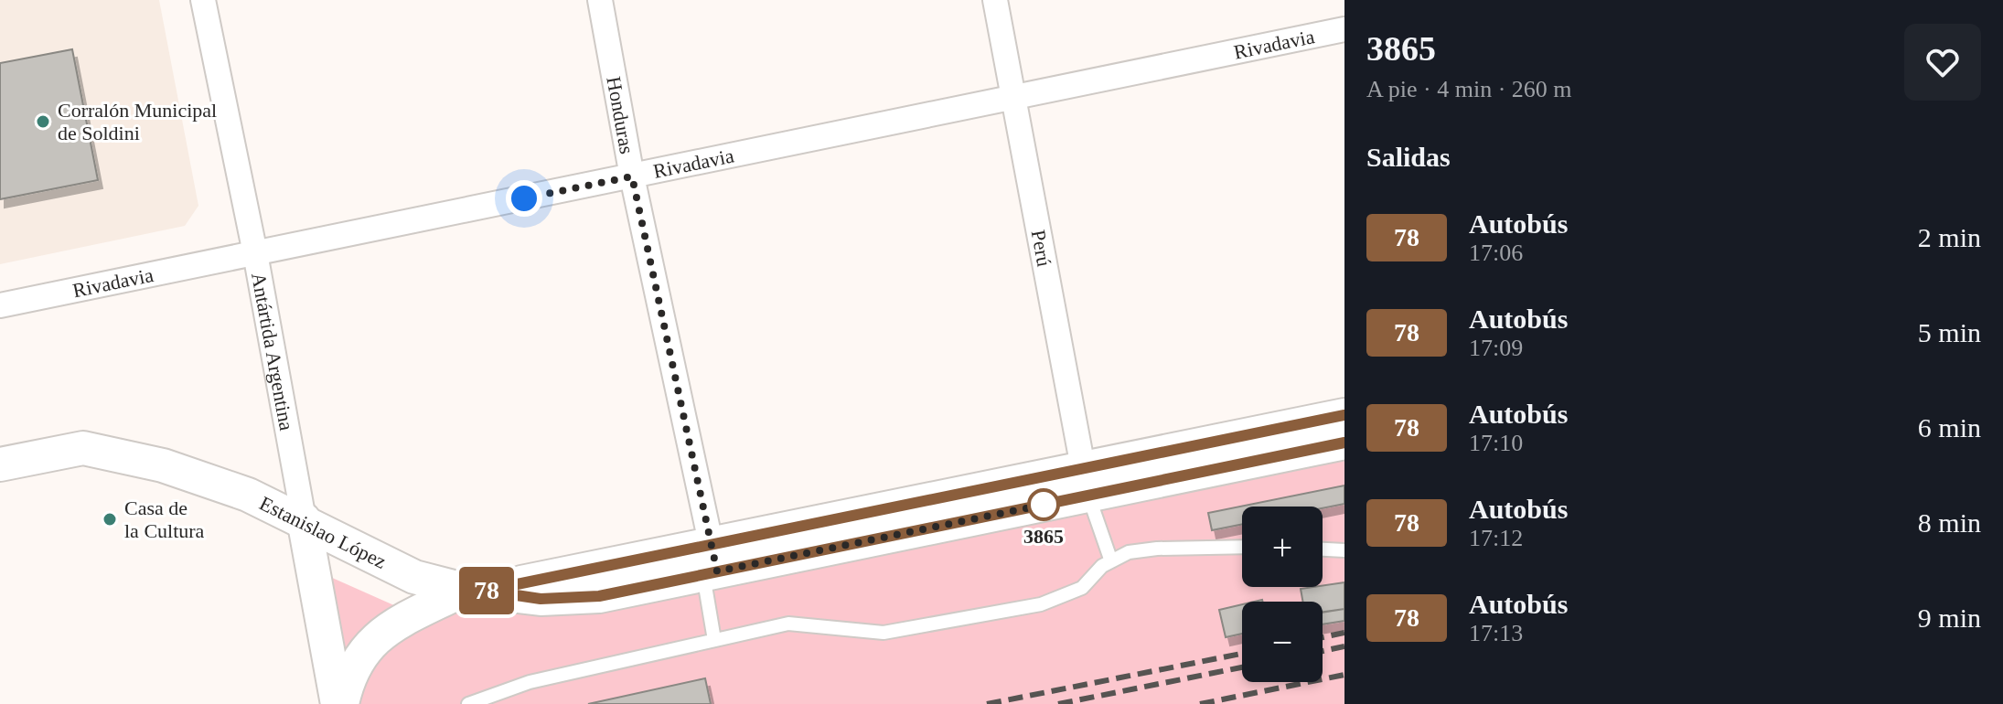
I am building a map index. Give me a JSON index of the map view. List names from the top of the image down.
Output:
{
  "streets": {
    "main road": ["Antártida Argentina", "Estanislao López"],
    "street": ["Rivadavia", "Honduras", "Perú"]
  },
  "crossings": [
    ["Rivadavia", "Honduras"],
    ["Rivadavia", "Perú"],
    ["Rivadavia", "Antártida Argentina"],
    ["Honduras", "Estanislao López"],
    ["Perú", "Estanislao López"],
    ["Antártida Argentina", "Estanislao López"]
  ],
  "places": ["Corralón Municipal de Soldini", "3865", "Casa de la Cultura"],
  "lines": ["bus line 78"],
  "page": {
    "on_map": "78",
    "heading": [
      ["3865", "A pie · 4 min · 260 m"],
      "Salidas"
    ],
    "list": [
      {
        "mark": "78",
        "name": "Autobús",
        "note": "17:06",
        "value": "2 min"
      },
      {
        "mark": "78",
        "name": "Autobús",
        "note": "17:09",
        "value": "5 min"
      },
      {
        "mark": "78",
        "name": "Autobús",
        "note": "17:10",
        "value": "6 min"
      },
      {
        "mark": "78",
        "name": "Autobús",
        "note": "17:12",
        "value": "8 min"
      },
      {
        "mark": "78",
        "name": "Autobús",
        "note": "17:13",
        "value": "9 min"
      }
    ],
    "map_buttons": ["+", "−"]
  }
}
